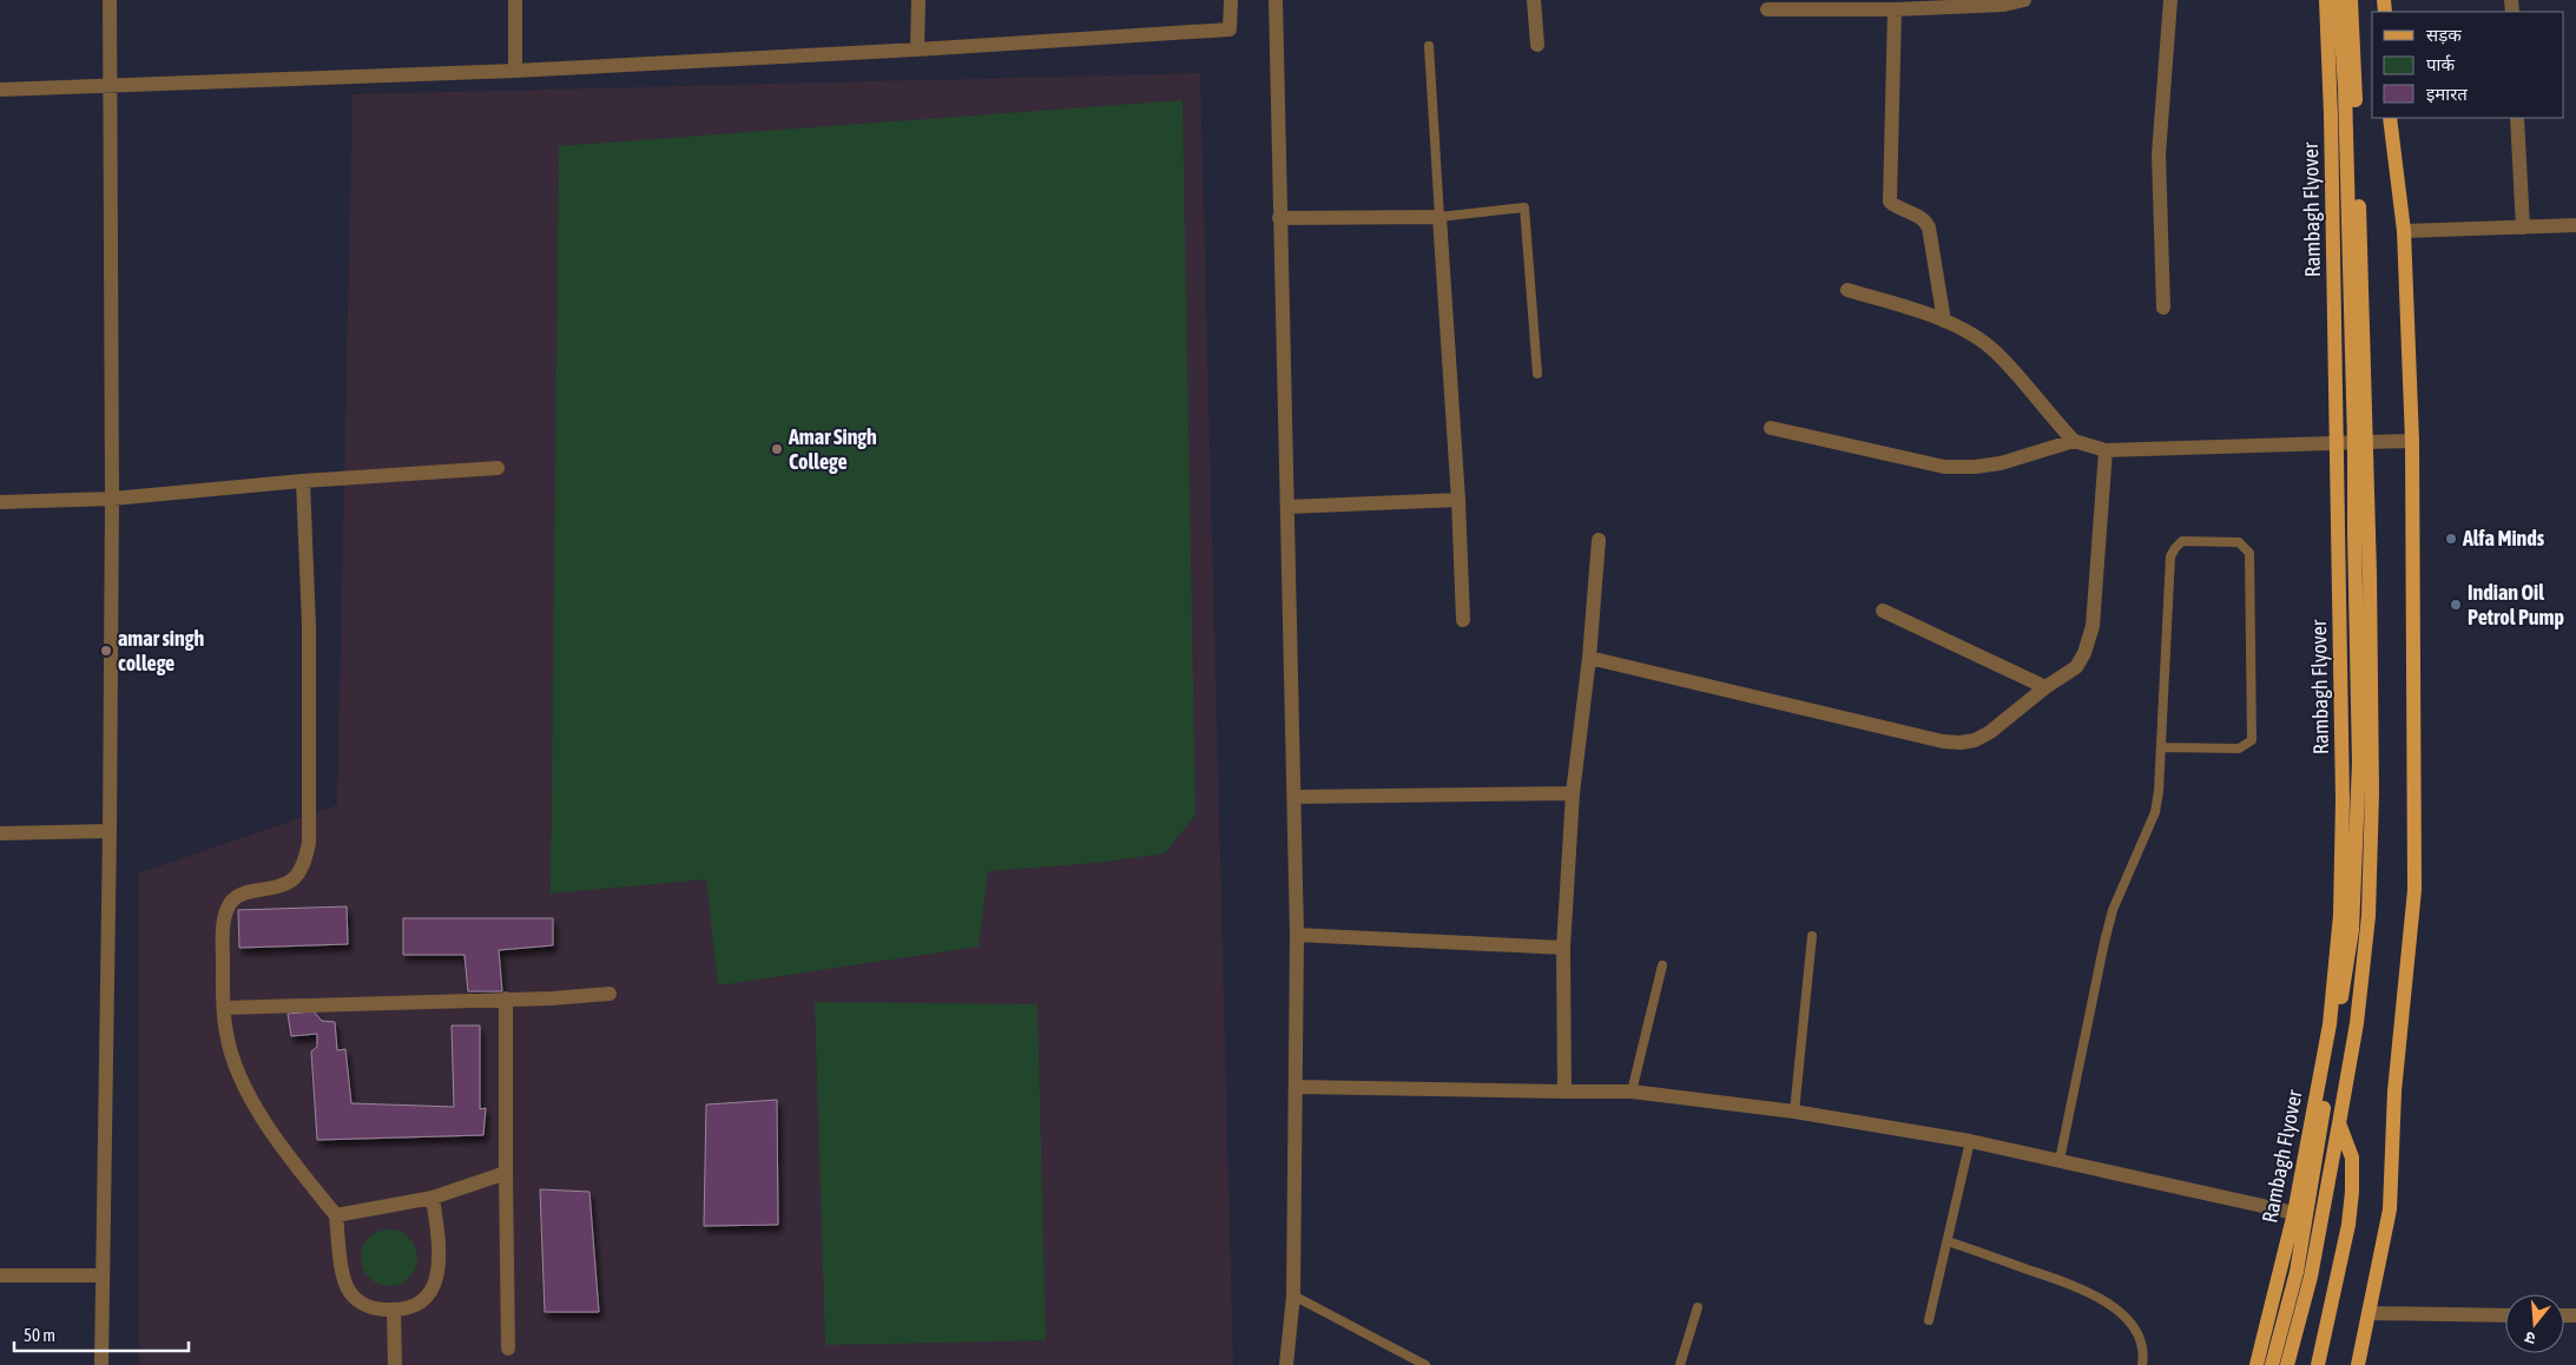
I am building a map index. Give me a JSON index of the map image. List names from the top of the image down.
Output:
{
  "streets": {
    "main road": ["Rambagh Flyover"]
  },
  "places": [
    "Amar Singh College",
    "Alfa Minds",
    "Indian Oil Petrol Pump",
    "amar singh college"
  ],
  "legend": ["सड़क", "पार्क", "इमारत"],
  "scale_bar": "50 m",
  "north": "bottom"
}
